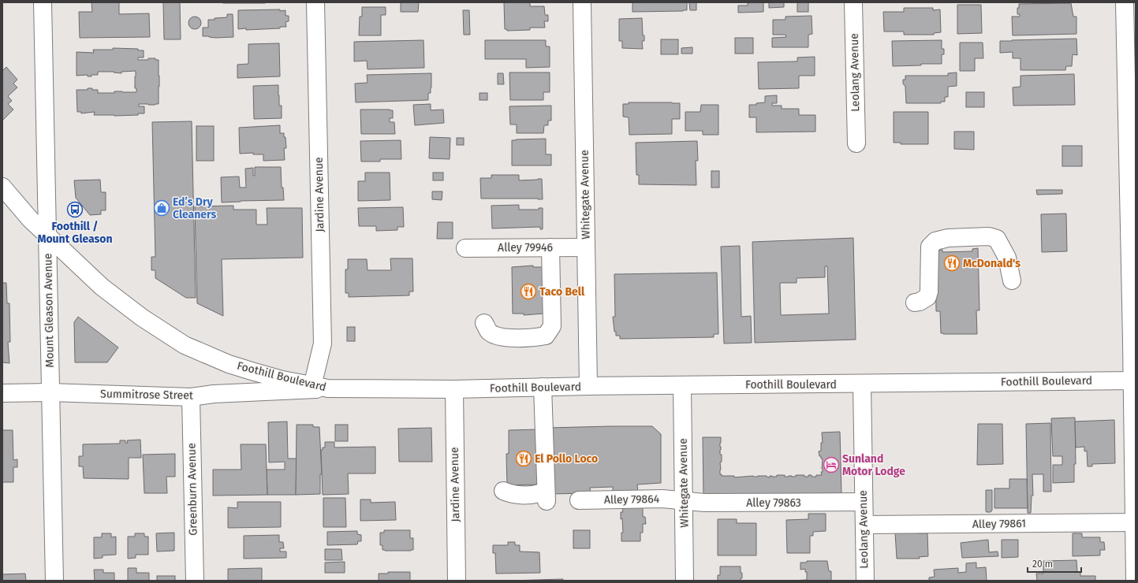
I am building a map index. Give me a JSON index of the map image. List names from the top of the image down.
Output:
{
  "streets": {
    "street": [
      "Leolang Avenue",
      "Jardine Avenue",
      "Whitegate Avenue",
      "Alley 79946",
      "Mount Gleason Avenue",
      "Foothill Boulevard",
      "Summitrose Street",
      "Greenburn Avenue",
      "Alley 79864",
      "Alley 79863",
      "Alley 79861"
    ]
  },
  "crossings": [
    ["Leolang Avenue", "Foothill Boulevard"],
    ["Leolang Avenue", "Alley 79863"],
    ["Leolang Avenue", "Alley 79861"],
    ["Jardine Avenue", "Foothill Boulevard"],
    ["Jardine Avenue", "Summitrose Street"],
    ["Whitegate Avenue", "Alley 79946"],
    ["Whitegate Avenue", "Foothill Boulevard"],
    ["Whitegate Avenue", "Alley 79864"],
    ["Whitegate Avenue", "Alley 79863"],
    ["Mount Gleason Avenue", "Foothill Boulevard"],
    ["Mount Gleason Avenue", "Summitrose Street"],
    ["Foothill Boulevard", "Summitrose Street"],
    ["Summitrose Street", "Greenburn Avenue"],
    ["Alley 79864", "Alley 79863"]
  ],
  "places": {
    "shop": ["Ed’s Dry Cleaners"],
    "bus stop": ["Foothill / Mount Gleason"],
    "restaurant": ["McDonald's", "Taco Bell", "El Pollo Loco"],
    "hotel": ["Sunland Motor Lodge"]
  },
  "scale_bar": "20 m"
}
